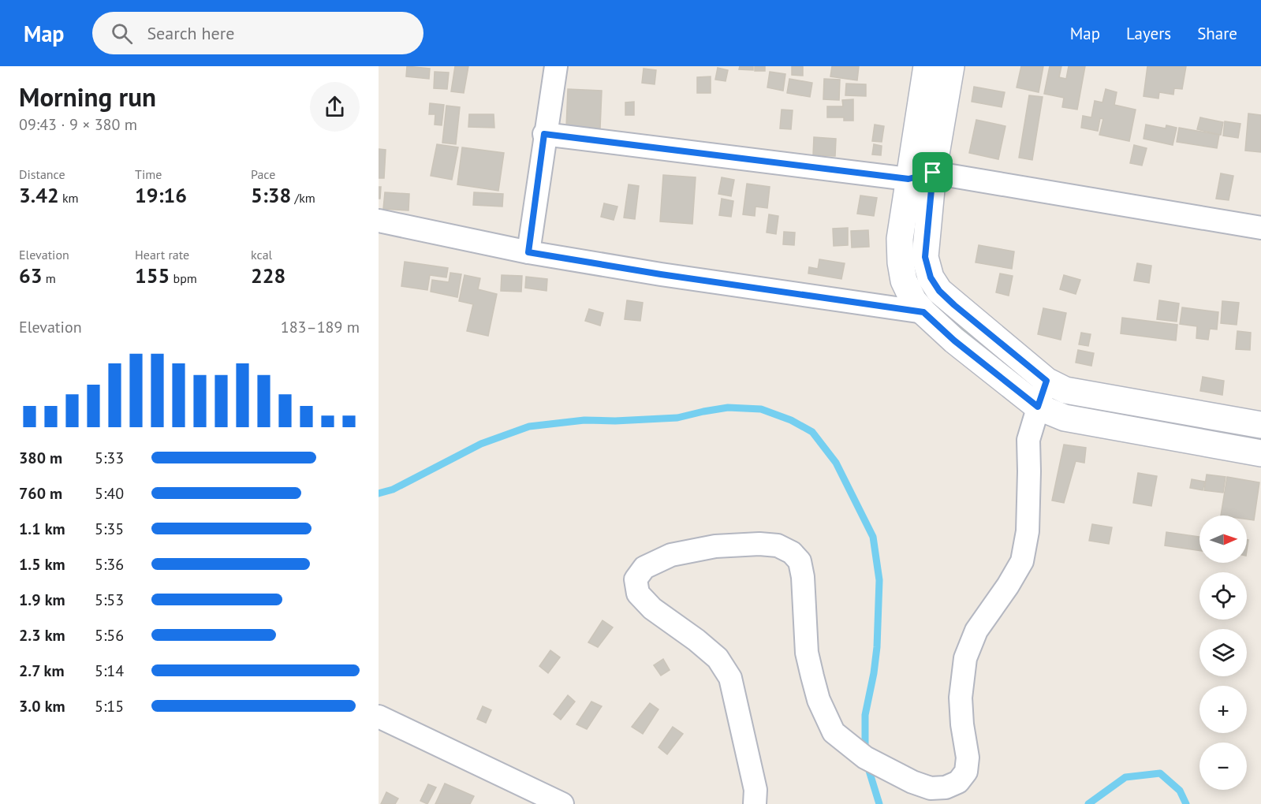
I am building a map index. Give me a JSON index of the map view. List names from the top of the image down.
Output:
{
  "north": "right",
  "page": {
    "header": "Map",
    "search": "Search here",
    "nav": ["Map", "Layers", "Share"],
    "heading": ["Morning run", "09:43 · 9 × 380 m"],
    "stats": [
      ["Distance", "3.42 km"],
      ["Time", "19:16"],
      ["Pace", "5:38 /km"],
      ["Elevation", "63 m"],
      ["Heart rate", "155 bpm"],
      ["kcal", "228"]
    ],
    "chart": ["Elevation", "183–189 m"],
    "list": [
      {
        "name": "380 m",
        "note": "5:33"
      },
      {
        "name": "760 m",
        "note": "5:40"
      },
      {
        "name": "1.1 km",
        "note": "5:35"
      },
      {
        "name": "1.5 km",
        "note": "5:36"
      },
      {
        "name": "1.9 km",
        "note": "5:53"
      },
      {
        "name": "2.3 km",
        "note": "5:56"
      },
      {
        "name": "2.7 km",
        "note": "5:14"
      },
      {
        "name": "3.0 km",
        "note": "5:15"
      }
    ],
    "map_buttons": ["+", "−"]
  }
}
